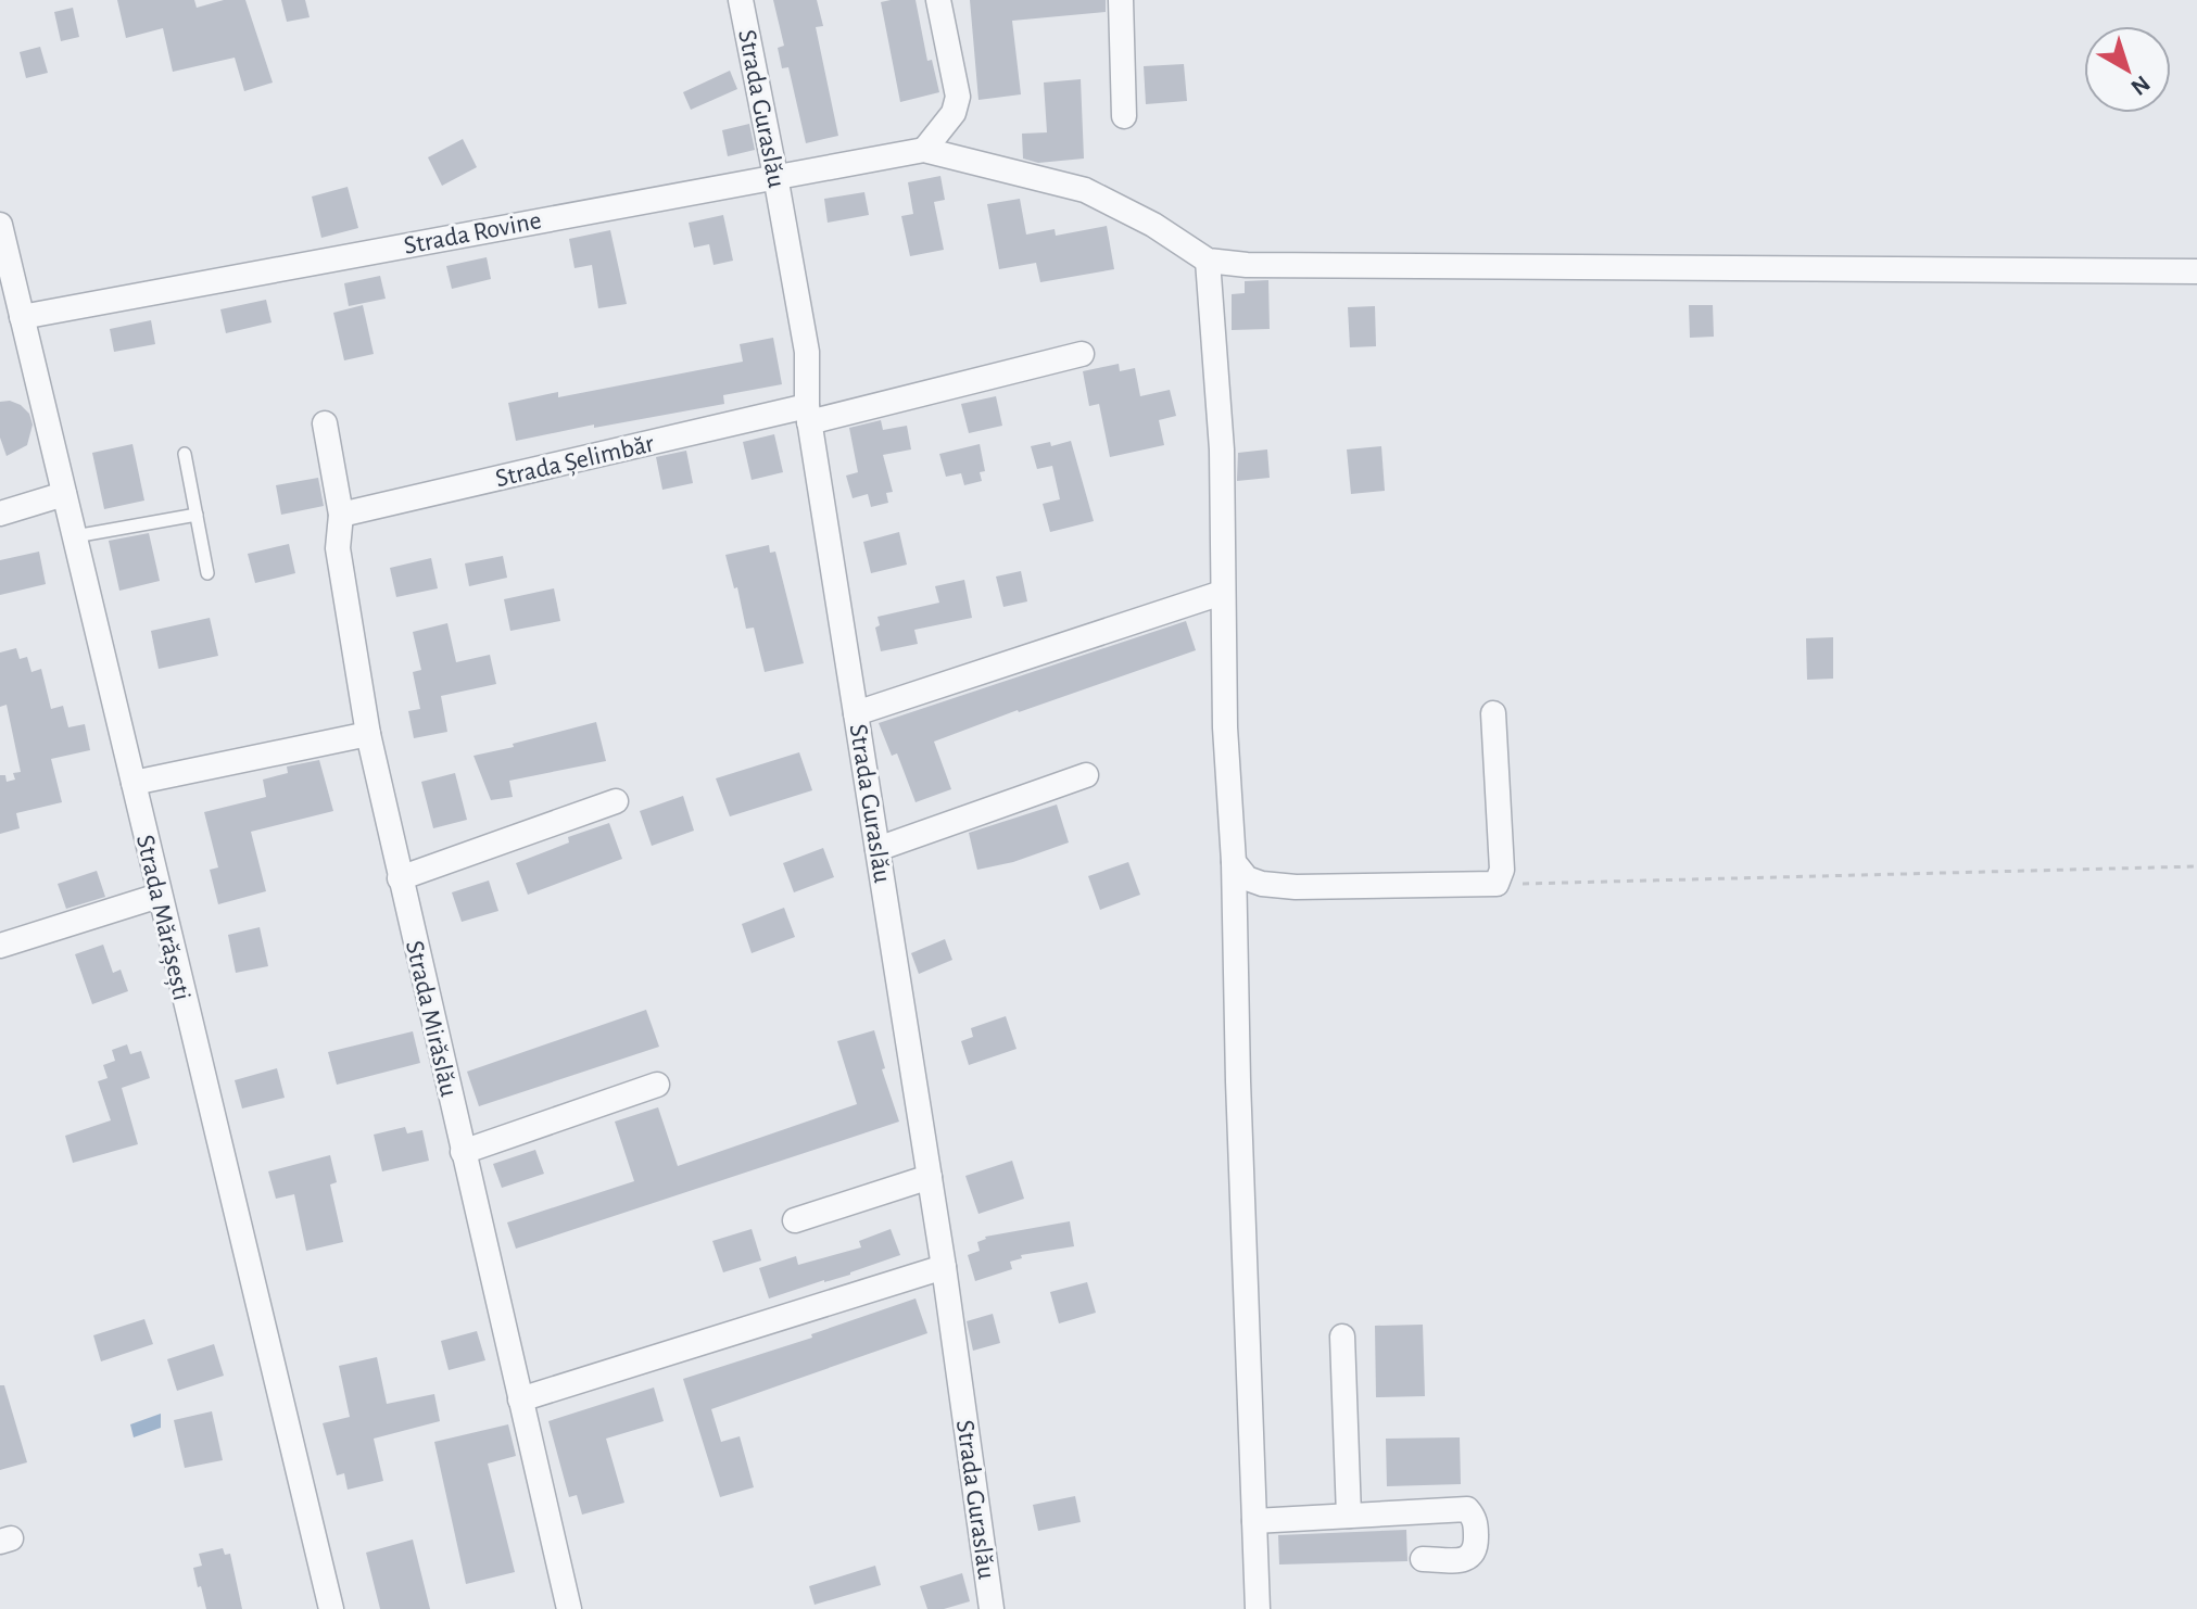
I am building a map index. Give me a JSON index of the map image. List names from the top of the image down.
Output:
{
  "streets": {
    "street": [
      "Strada Guraslău",
      "Strada Rovine",
      "Strada Șelimbăr",
      "Strada Mărășești",
      "Strada Mirăslău"
    ]
  },
  "crossings": [
    ["Strada Guraslău", "Strada Rovine"],
    ["Strada Guraslău", "Strada Șelimbăr"],
    ["Strada Rovine", "Strada Mărășești"],
    ["Strada Șelimbăr", "Strada Mirăslău"]
  ],
  "north": "bottom right"
}
